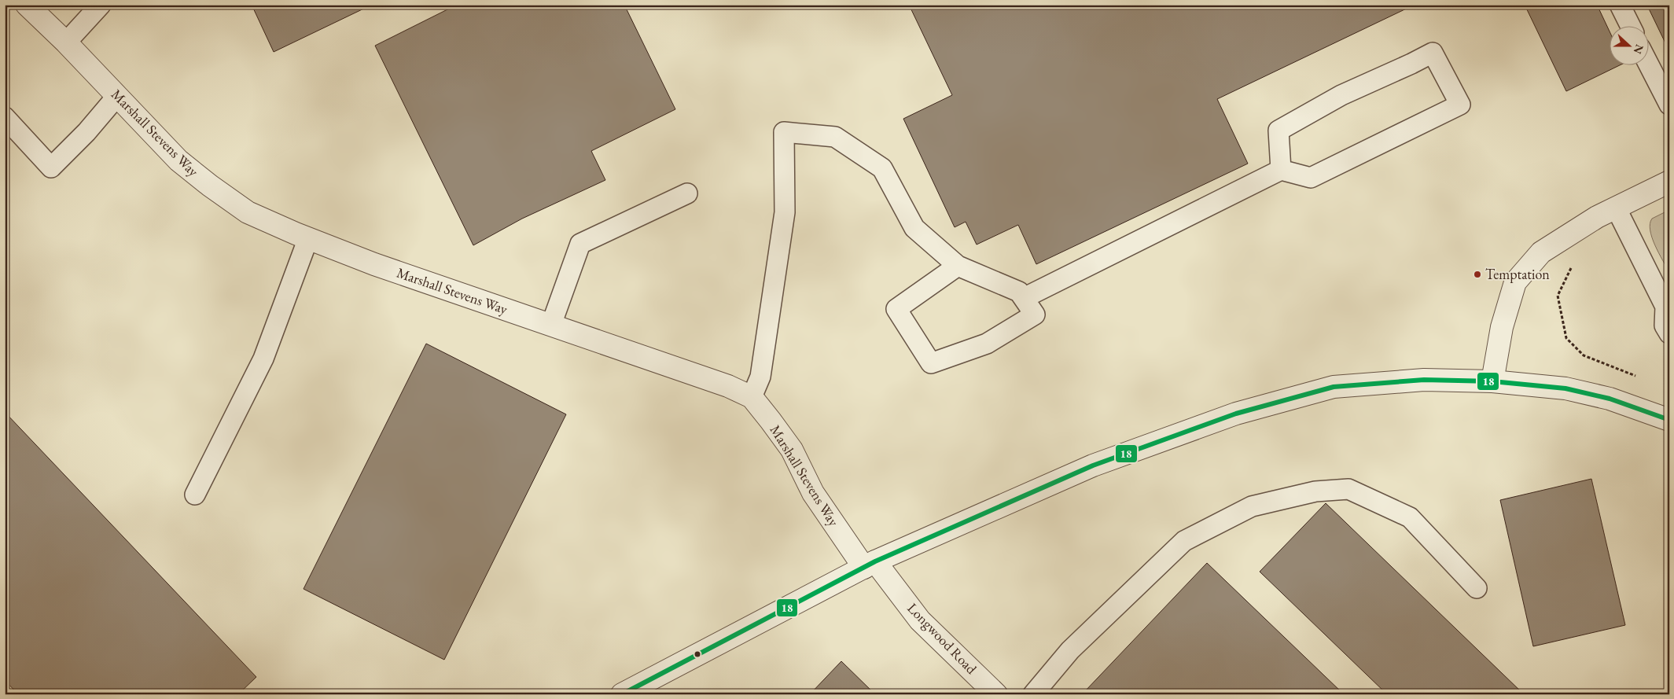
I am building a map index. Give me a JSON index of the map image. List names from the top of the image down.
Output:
{
  "streets": {
    "street": ["Marshall Stevens Way", "Longwood Road"]
  },
  "crossings": [
    ["Marshall Stevens Way", "Longwood Road"]
  ],
  "places": ["Temptation"],
  "lines": ["transit line 18"],
  "north": "right"
}
